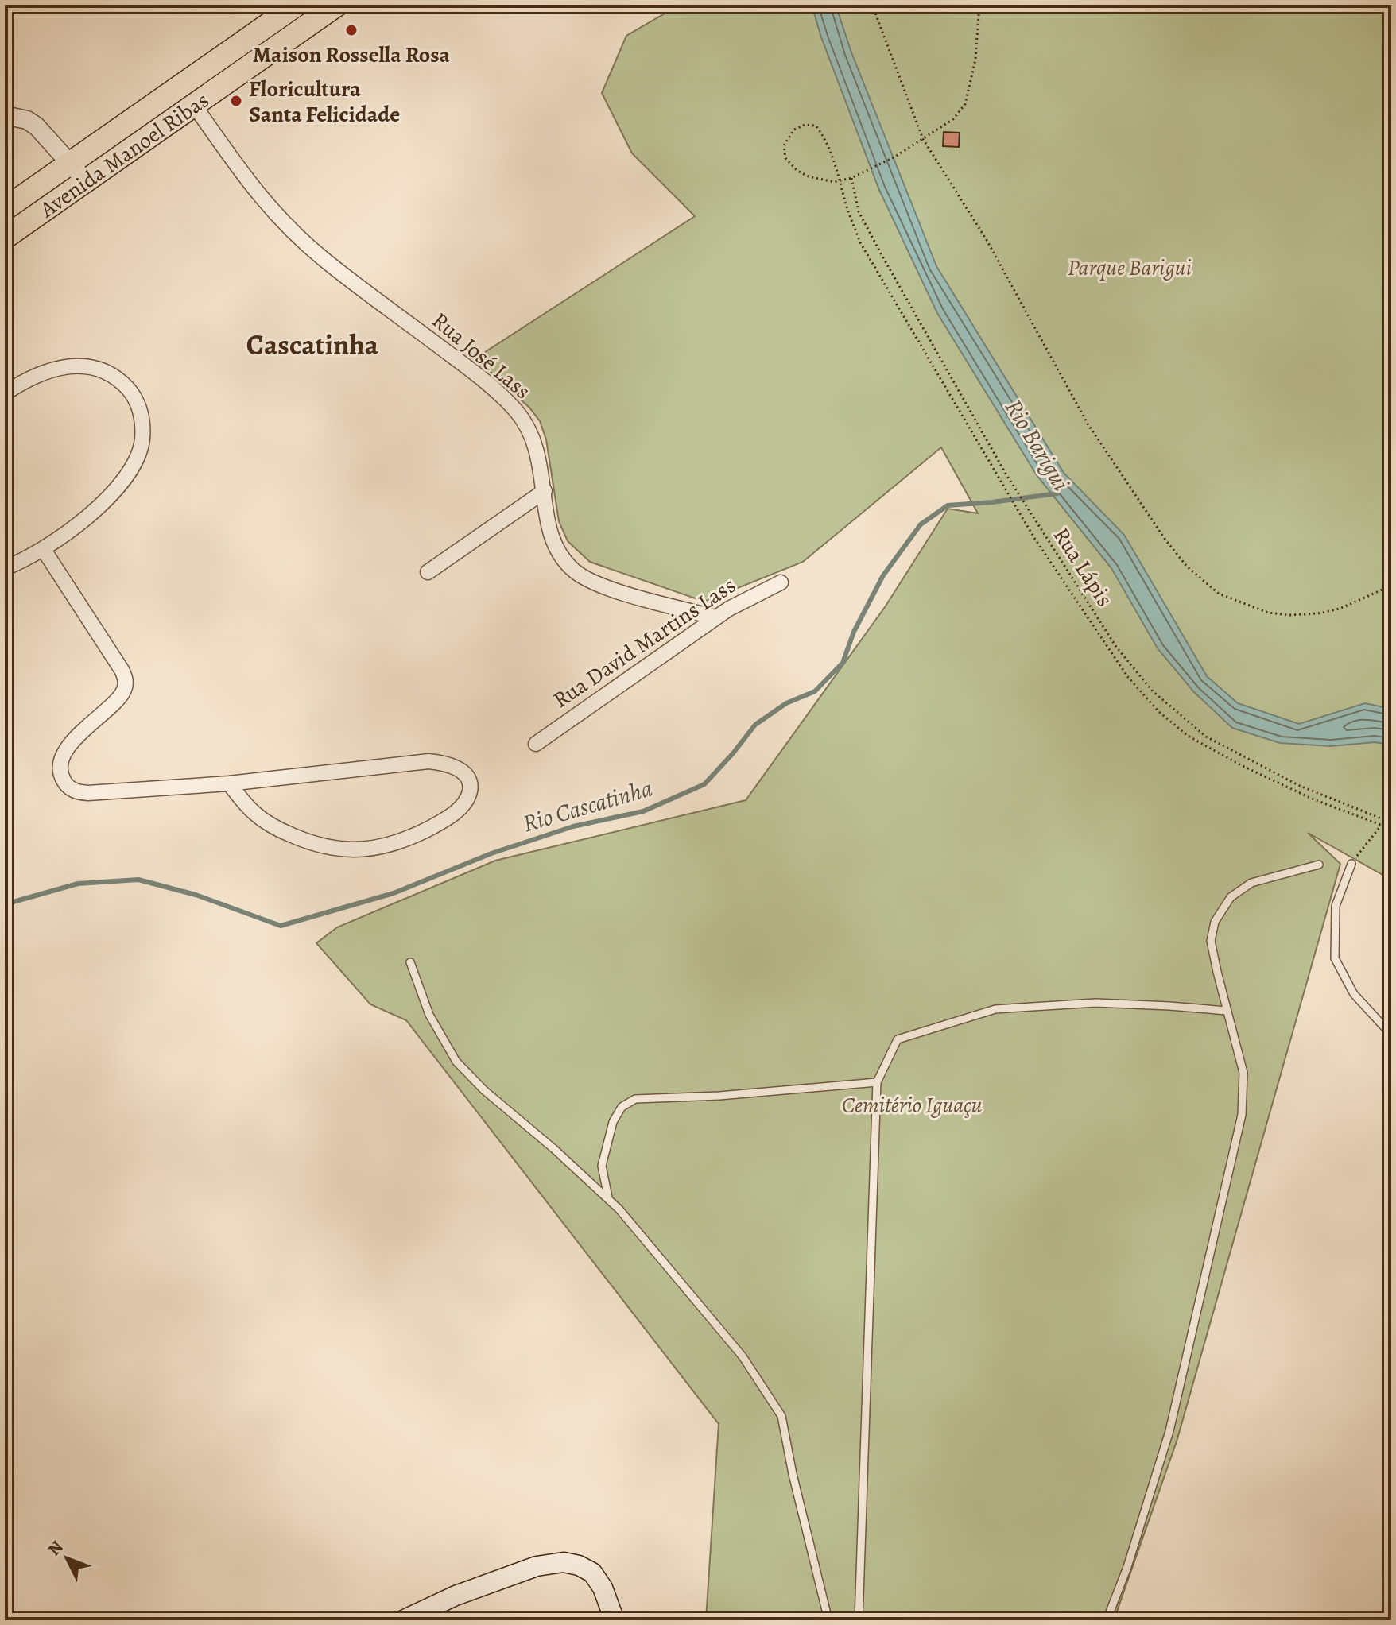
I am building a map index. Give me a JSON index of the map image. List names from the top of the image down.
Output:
{
  "streets": {
    "main road": ["Avenida Manoel Ribas"],
    "street": ["Rua José Lass", "Rua David Martins Lass"],
    "path": ["Rua Lápis"]
  },
  "crossings": [
    ["Avenida Manoel Ribas", "Rua José Lass"],
    ["Rua José Lass", "Rua David Martins Lass"]
  ],
  "districts": ["Cascatinha"],
  "water": ["Rio Barigui", "Rio Cascatinha"],
  "parks": ["Parque Barigui", "Cemitério Iguaçu"],
  "places": ["Maison Rossella Rosa", "Floricultura Santa Felicidade"],
  "north": "top left"
}
